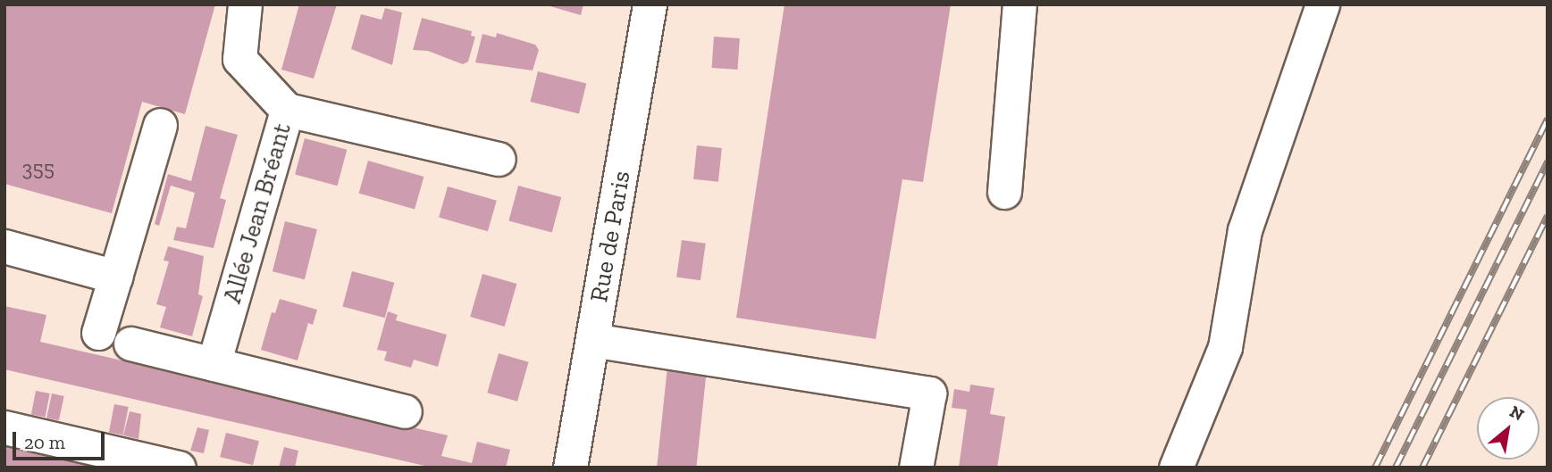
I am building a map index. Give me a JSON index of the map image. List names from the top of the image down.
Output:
{
  "streets": {
    "street": ["Allée Jean Bréant", "Rue de Paris"]
  },
  "house_numbers": ["355"],
  "scale_bar": "20 m",
  "north": "top right"
}
